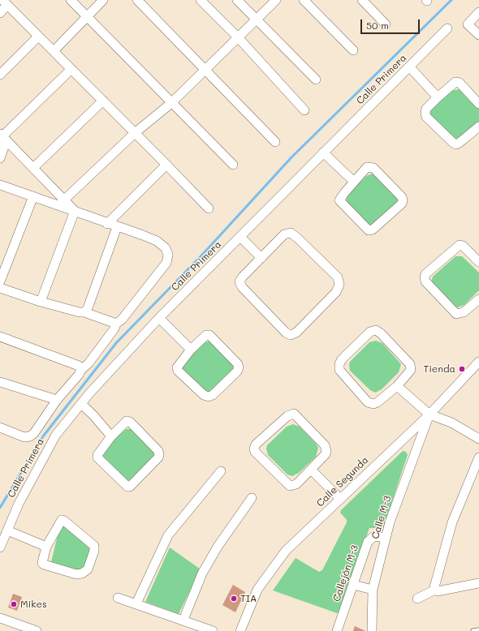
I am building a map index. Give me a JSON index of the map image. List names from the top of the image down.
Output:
{
  "streets": {
    "street": [
      "Calle Primera",
      "Calle Segunda",
      "Calle M-3",
      "Callejón M-3"
    ]
  },
  "crossings": [
    ["Calle Segunda", "Calle M-3"],
    ["Calle M-3", "Callejón M-3"]
  ],
  "places": ["Tienda", "TIA", "Mikes"],
  "scale_bar": "50 m"
}
